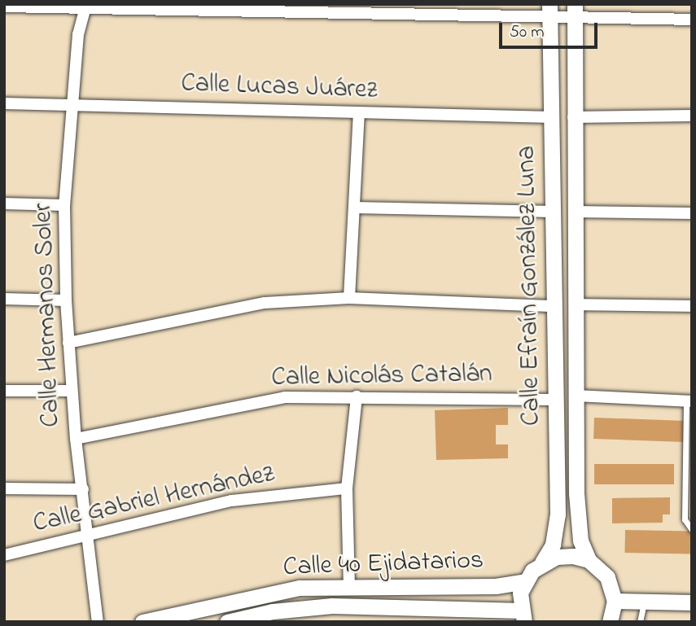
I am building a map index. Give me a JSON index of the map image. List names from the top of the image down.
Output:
{
  "streets": {
    "street": [
      "Calle Lucas Juárez",
      "Calle Efraín González Luna",
      "Calle Hermanos Soler",
      "Calle Nicolás Catalán",
      "Calle Gabriel Hernández",
      "Calle 40 Ejidatarios"
    ]
  },
  "crossings": [
    ["Calle Lucas Juárez", "Calle Efraín González Luna"],
    ["Calle Lucas Juárez", "Calle Hermanos Soler"],
    ["Calle Efraín González Luna", "Calle Nicolás Catalán"],
    ["Calle Efraín González Luna", "Calle 40 Ejidatarios"],
    ["Calle Hermanos Soler", "Calle Nicolás Catalán"],
    ["Calle Hermanos Soler", "Calle Gabriel Hernández"]
  ],
  "scale_bar": "50 m"
}
